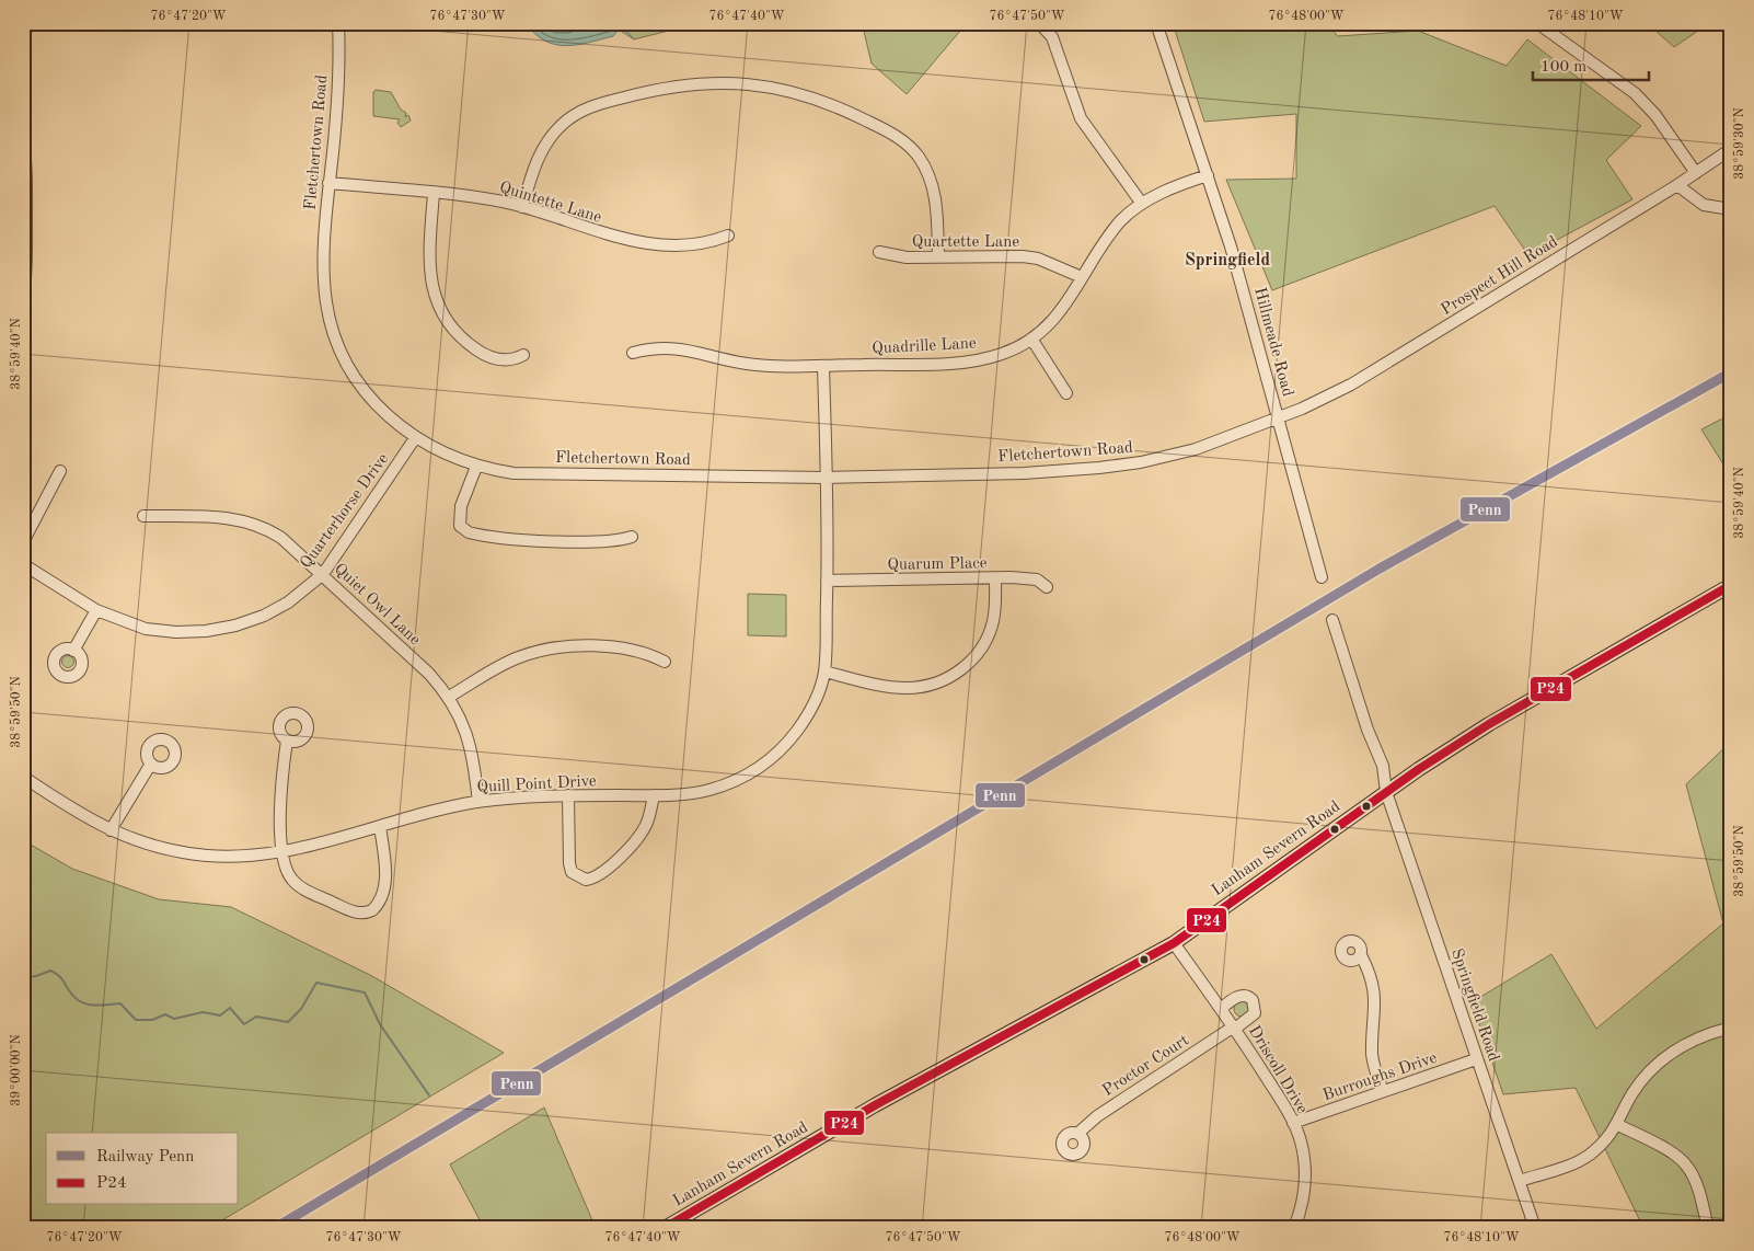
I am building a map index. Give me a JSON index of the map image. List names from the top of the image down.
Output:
{
  "streets": {
    "main road": ["Lanham Severn Road"],
    "street": [
      "Fletchertown Road",
      "Quintette Lane",
      "Quartette Lane",
      "Prospect Hill Road",
      "Hillmeade Road",
      "Quadrille Lane",
      "Quarterhorse Drive",
      "Quarum Place",
      "Quiet Owl Lane",
      "Quill Point Drive",
      "Springfield Road",
      "Proctor Court",
      "Driscoll Drive",
      "Burroughs Drive"
    ]
  },
  "crossings": [
    ["Fletchertown Road", "Quintette Lane"],
    ["Fletchertown Road", "Prospect Hill Road"],
    ["Fletchertown Road", "Hillmeade Road"],
    ["Fletchertown Road", "Quarterhorse Drive"],
    ["Fletchertown Road", "Quill Point Drive"],
    ["Quartette Lane", "Quadrille Lane"],
    ["Prospect Hill Road", "Hillmeade Road"],
    ["Hillmeade Road", "Quadrille Lane"],
    ["Quadrille Lane", "Quill Point Drive"],
    ["Quarterhorse Drive", "Quiet Owl Lane"],
    ["Quarum Place", "Quill Point Drive"],
    ["Quiet Owl Lane", "Quill Point Drive"],
    ["Lanham Severn Road", "Springfield Road"],
    ["Lanham Severn Road", "Driscoll Drive"],
    ["Springfield Road", "Burroughs Drive"],
    ["Proctor Court", "Driscoll Drive"],
    ["Driscoll Drive", "Burroughs Drive"]
  ],
  "districts": ["Springfield"],
  "lines": ["rail line Penn", "transit line P24"],
  "legend": ["Railway Penn", "P24"],
  "scale_bar": "100 m",
  "coordinates": [
    "76°47'20\"W",
    "76°47'30\"W",
    "76°47'40\"W",
    "76°47'50\"W",
    "76°48'00\"W",
    "76°48'10\"W",
    "38°59'30\"N",
    "38°59'40\"N",
    "38°59'50\"N",
    "39°00'00\"N"
  ]
}
